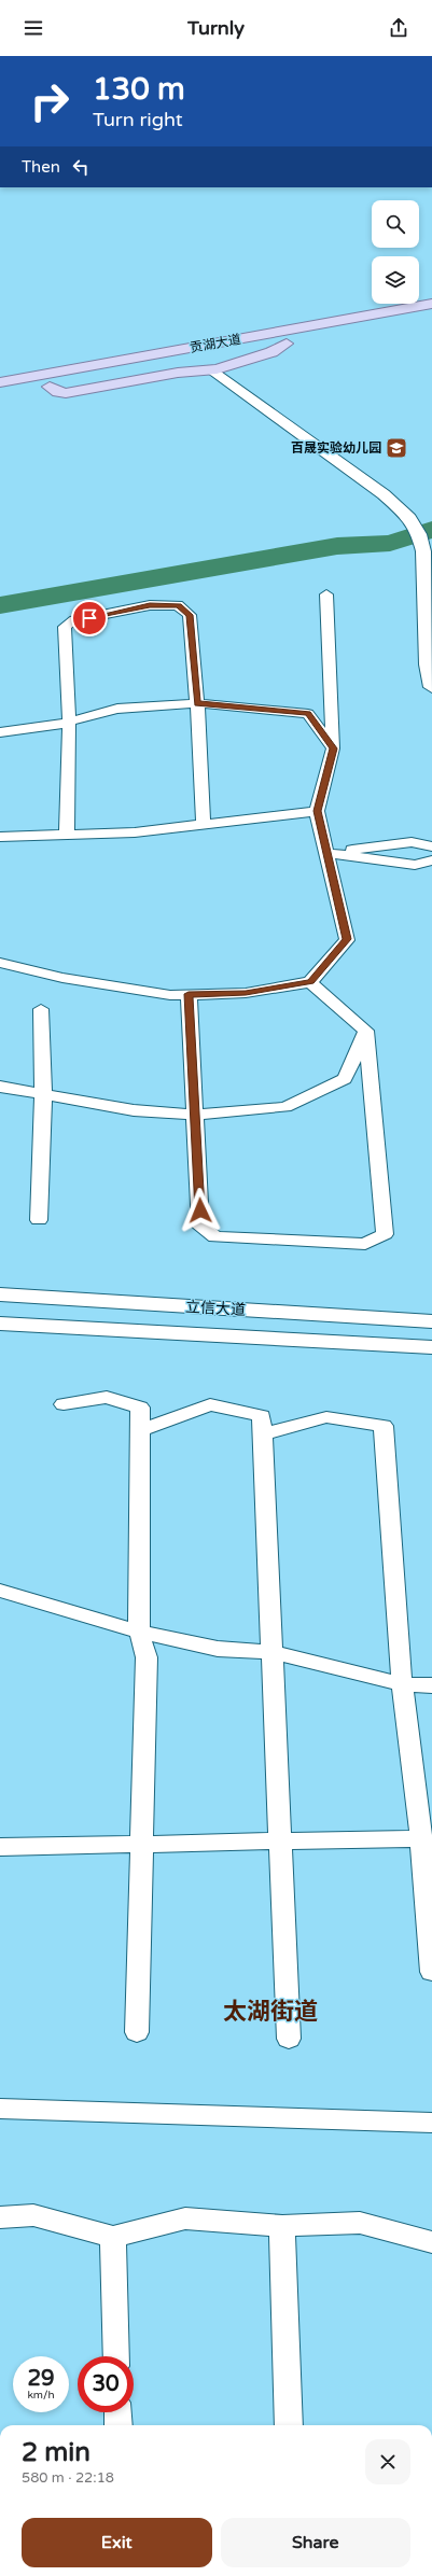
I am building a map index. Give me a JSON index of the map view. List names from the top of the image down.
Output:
{
  "streets": {
    "main road": ["贡湖大道"],
    "street": ["立信大道"]
  },
  "districts": ["太湖街道"],
  "places": {
    "school or university": ["百晟实验幼儿园"]
  },
  "page": {
    "header": "Turnly",
    "turn": ["130 m", "Turn right"],
    "then": "Then",
    "speed": "29 km/h",
    "limit": "30",
    "heading": ["2 min", "580 m · 22:18"],
    "buttons": ["Exit", "Share"]
  }
}
